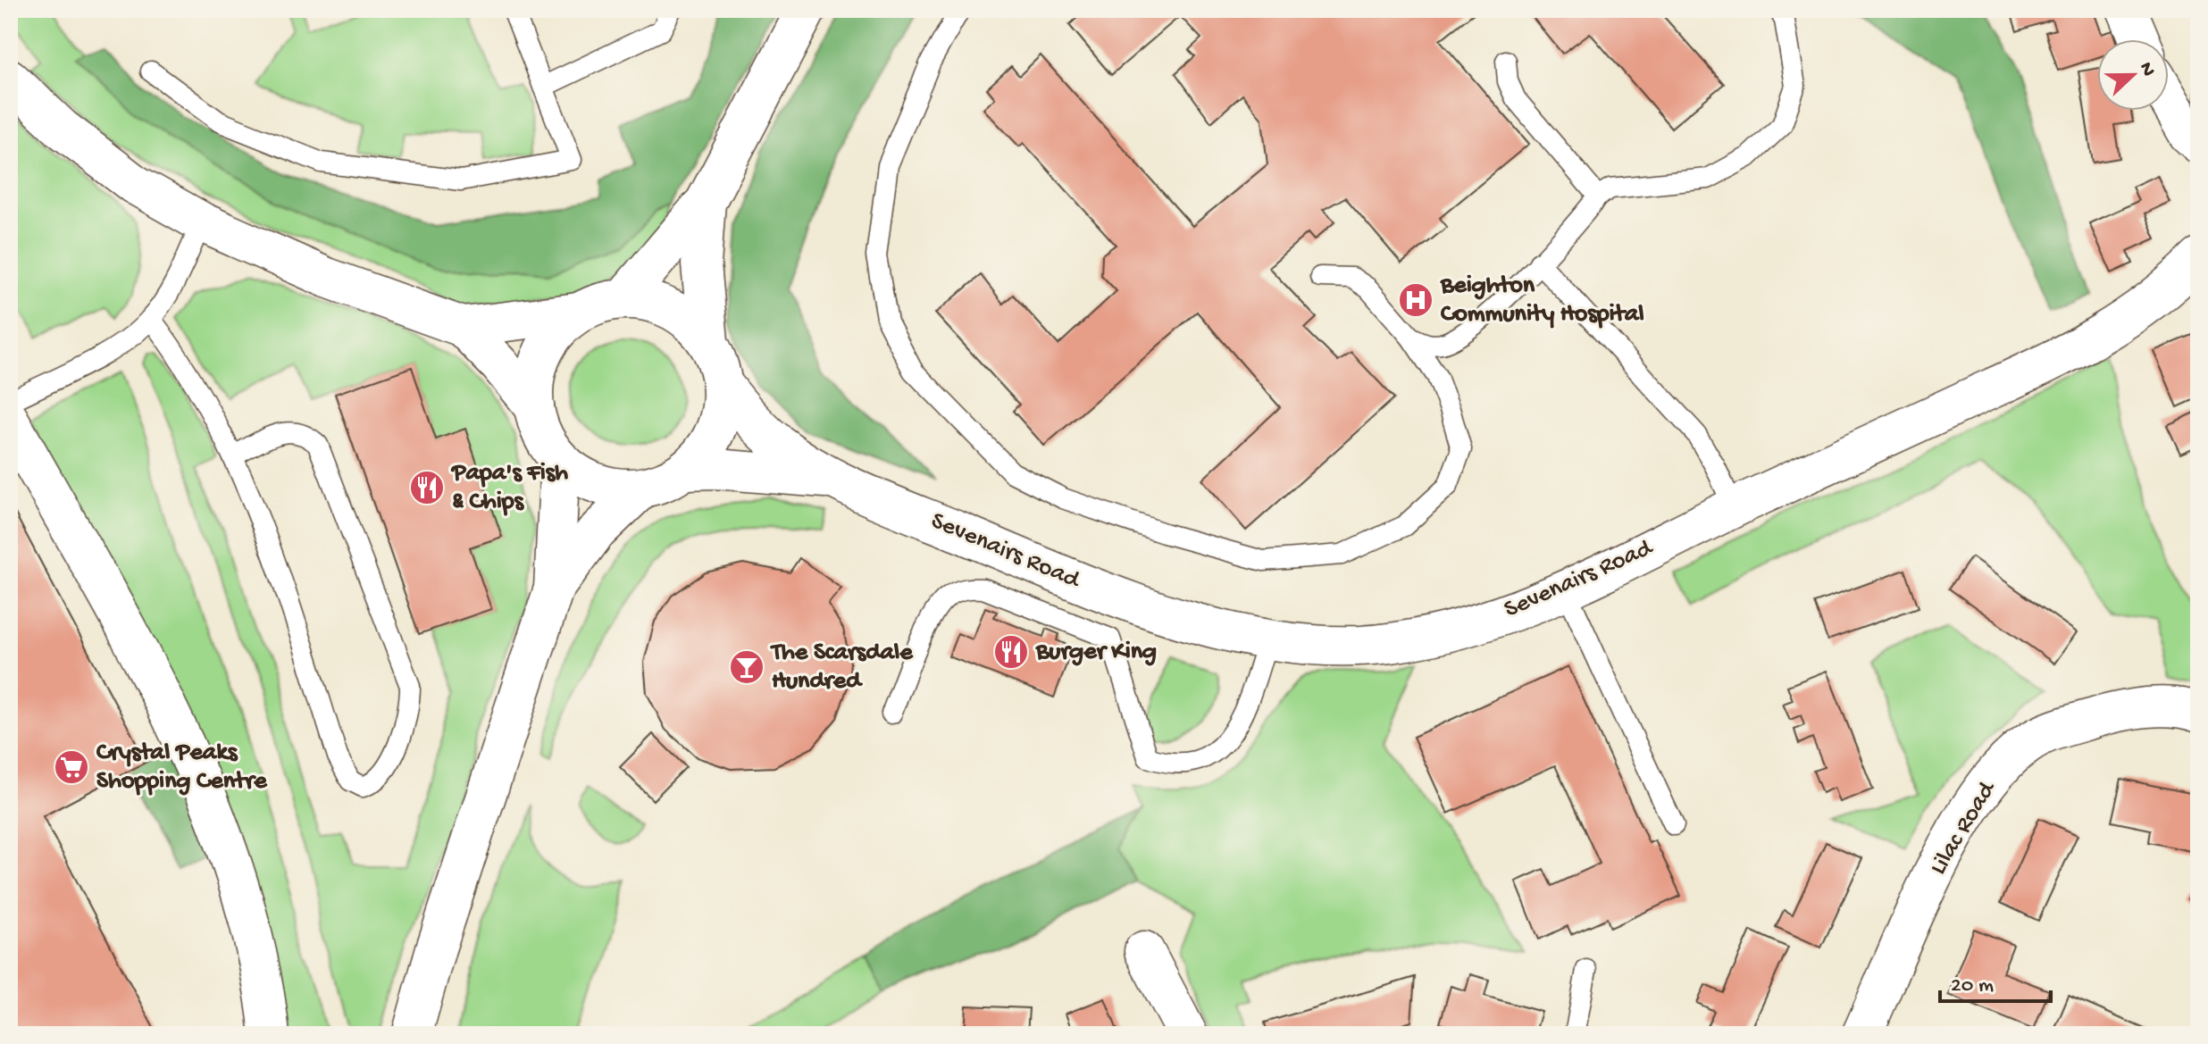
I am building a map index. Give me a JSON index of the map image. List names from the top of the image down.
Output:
{
  "streets": {
    "street": ["Sevenairs Road", "Lilac Road"]
  },
  "places": {
    "hospital": ["Beighton Community Hospital"],
    "restaurant": ["Papa's Fish & Chips", "Burger King"],
    "bar": ["The Scarsdale Hundred"],
    "supermarket": ["Crystal Peaks Shopping Centre"]
  },
  "scale_bar": "20 m",
  "north": "right"
}
